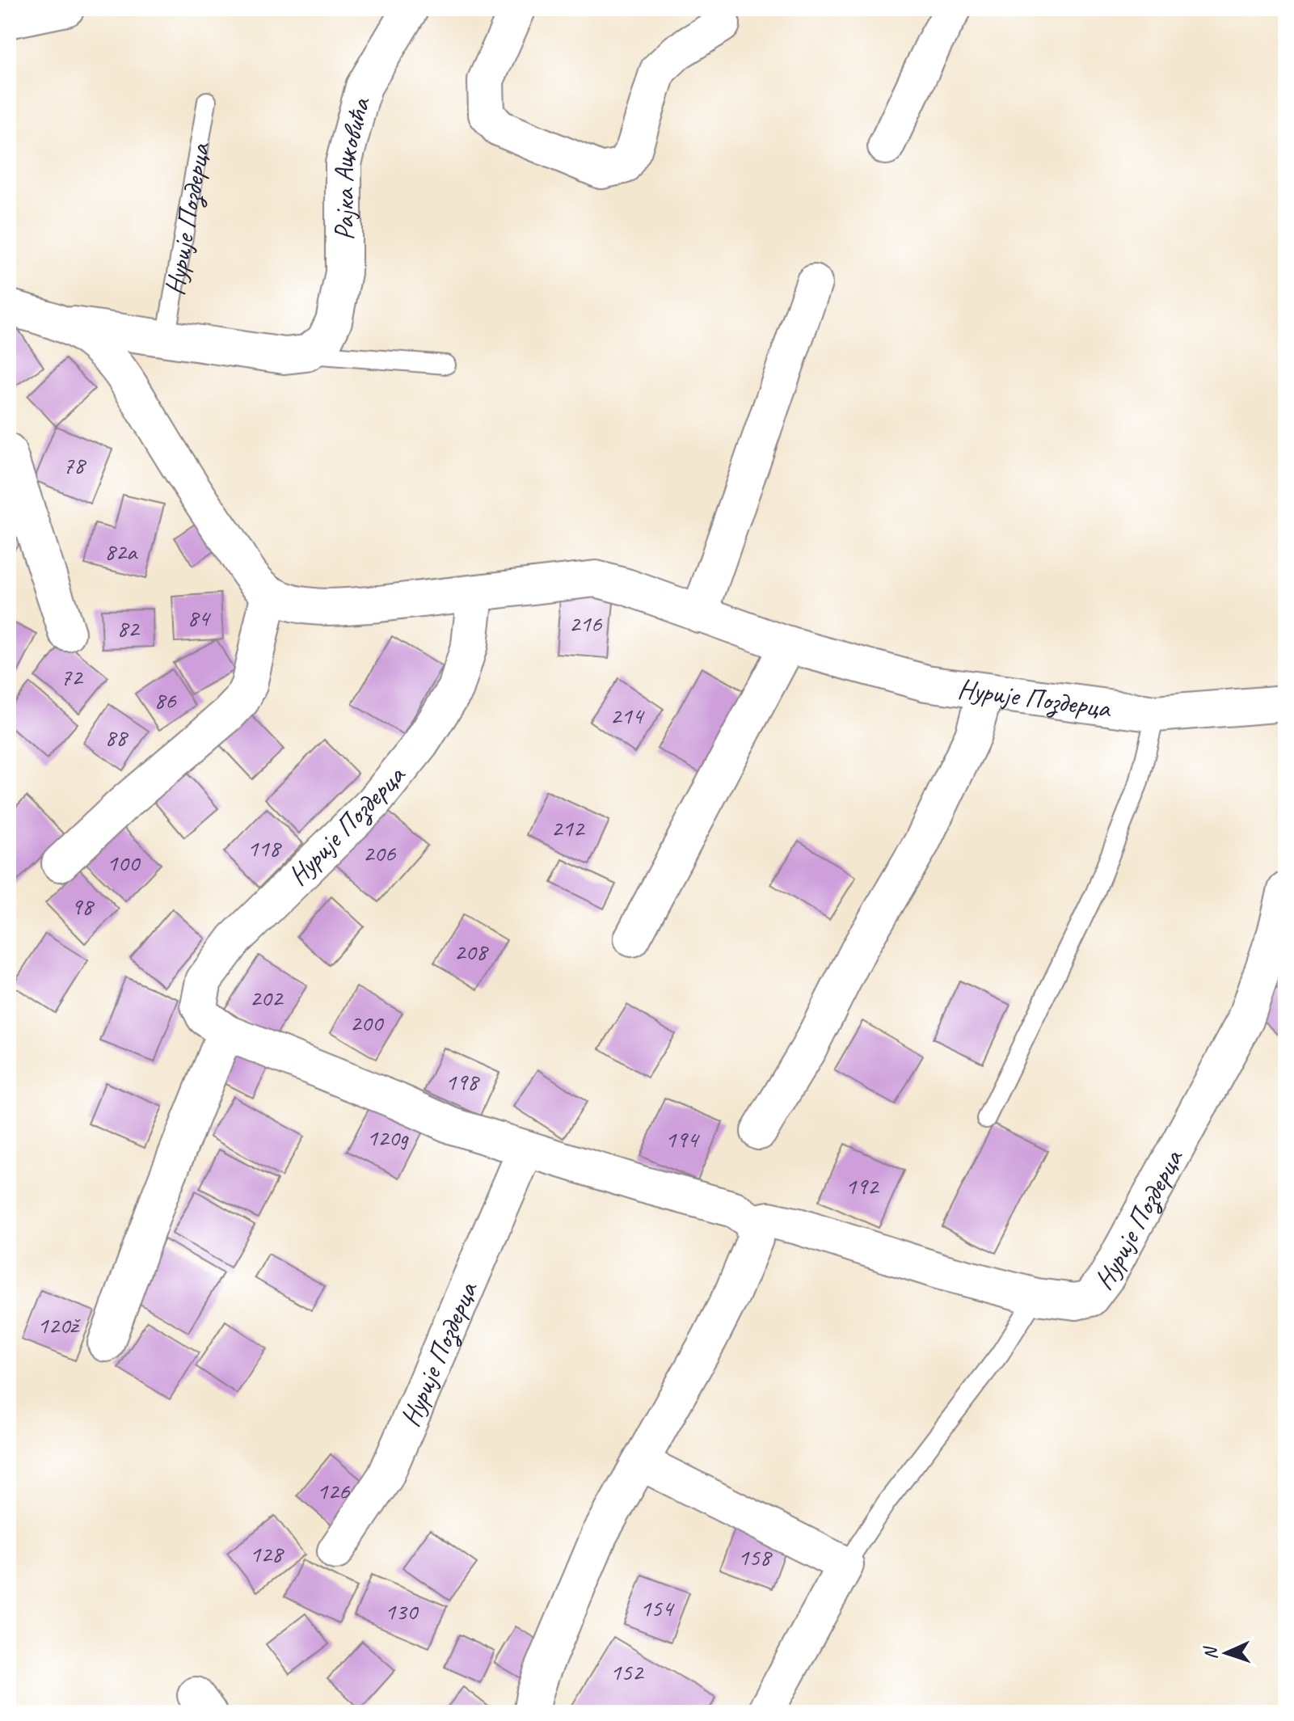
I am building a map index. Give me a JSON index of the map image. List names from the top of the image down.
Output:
{
  "streets": {
    "street": ["Рајка Ацковића", "Нурије Поздерца"]
  },
  "crossings": [
    ["Рајка Ацковића", "Нурије Поздерца"]
  ],
  "house_numbers": [
    "78",
    "82a",
    "84",
    "216",
    "82",
    "72",
    "86",
    "214",
    "88",
    "212",
    "118",
    "206",
    "100",
    "98",
    "208",
    "202",
    "200",
    "198",
    "120g",
    "194",
    "192",
    "120ž",
    "126",
    "128",
    "158",
    "154",
    "130",
    "152"
  ],
  "north": "left"
}
